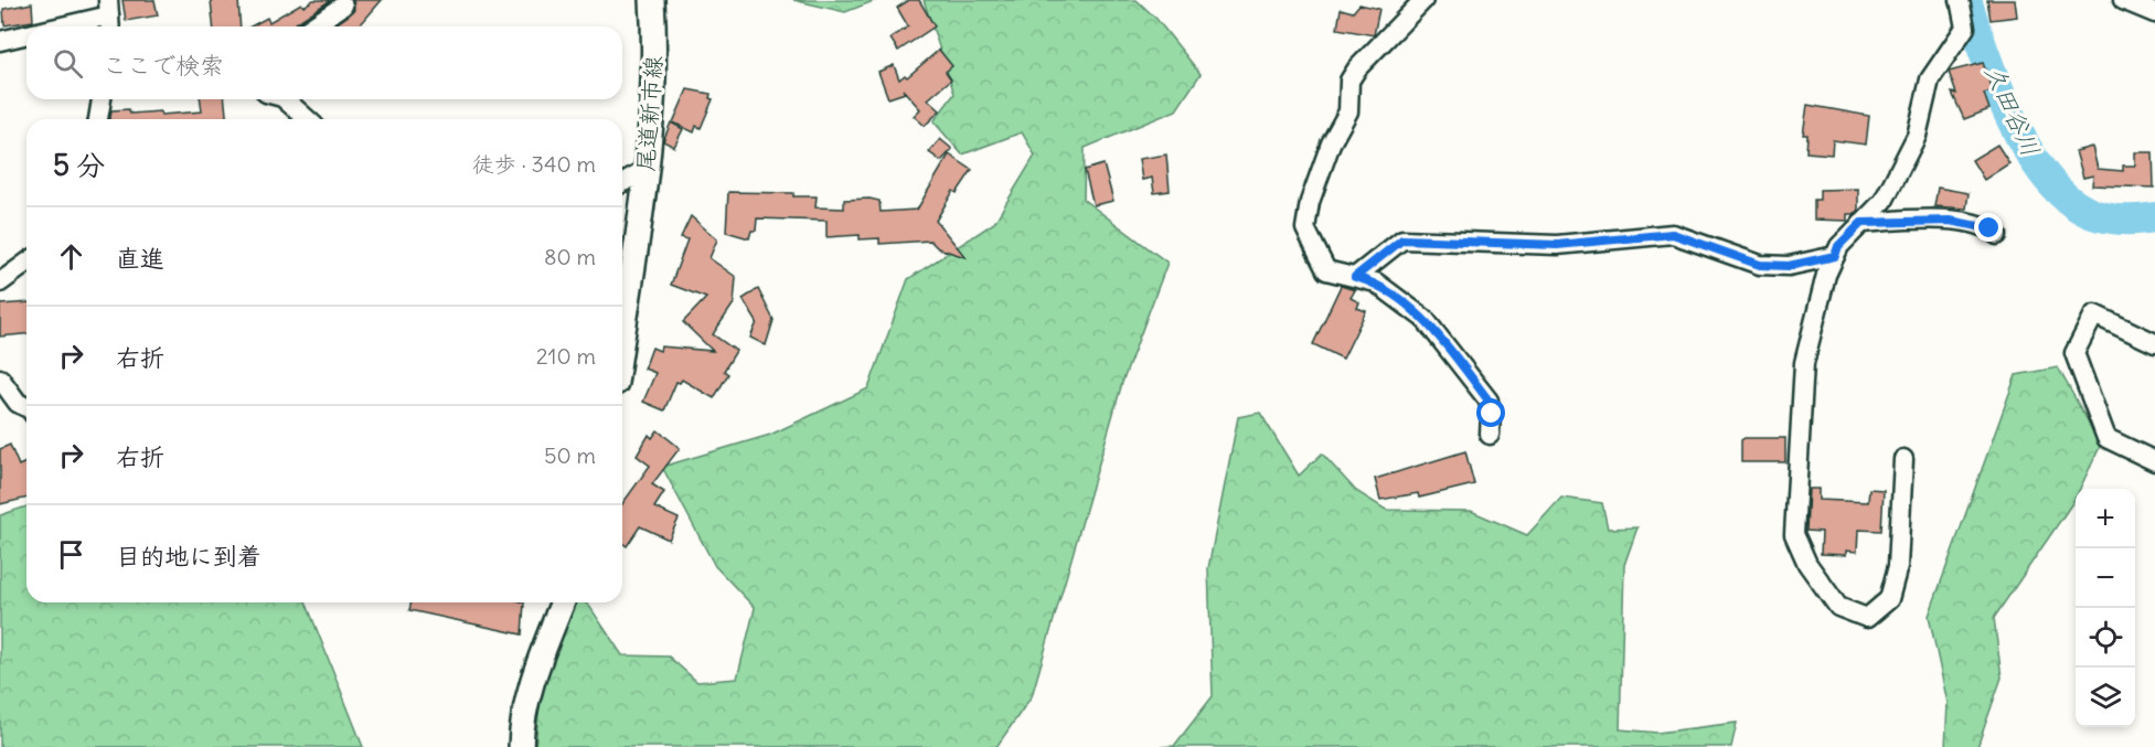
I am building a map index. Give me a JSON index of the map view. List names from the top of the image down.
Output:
{
  "streets": {
    "main road": ["尾道新市線"]
  },
  "water": ["久田谷川"],
  "page": {
    "search": "ここで検索",
    "heading": ["5 分", "徒歩 · 340 m"],
    "list": [
      ["直進", "80 m"],
      ["右折", "210 m"],
      ["右折", "50 m"],
      "目的地に到着"
    ],
    "map_buttons": ["+", "−"]
  }
}
